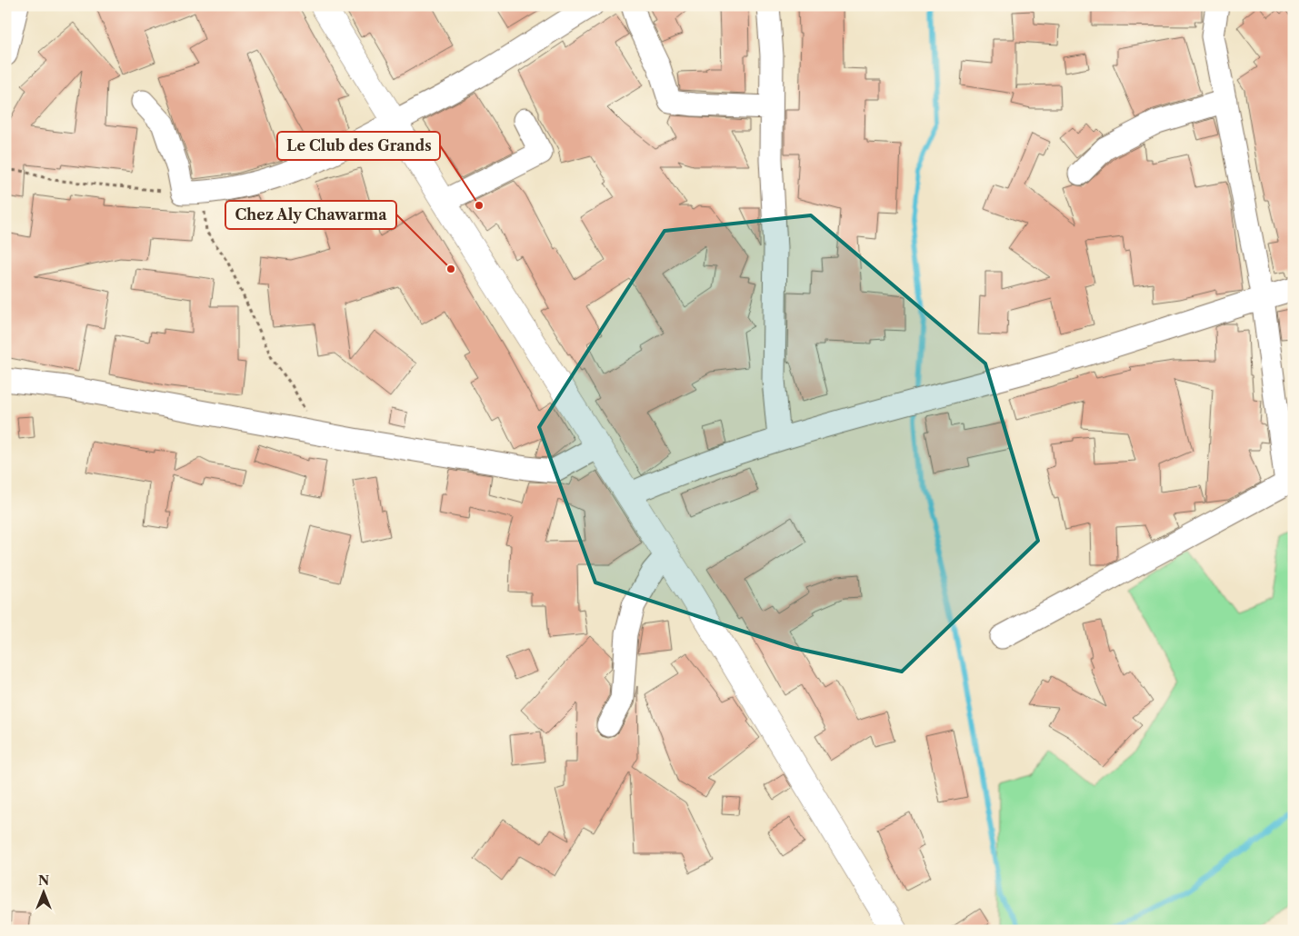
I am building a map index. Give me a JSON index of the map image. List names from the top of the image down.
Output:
{
  "places": ["Le Club des Grands", "Chez Aly Chawarma"],
  "north": "top"
}
